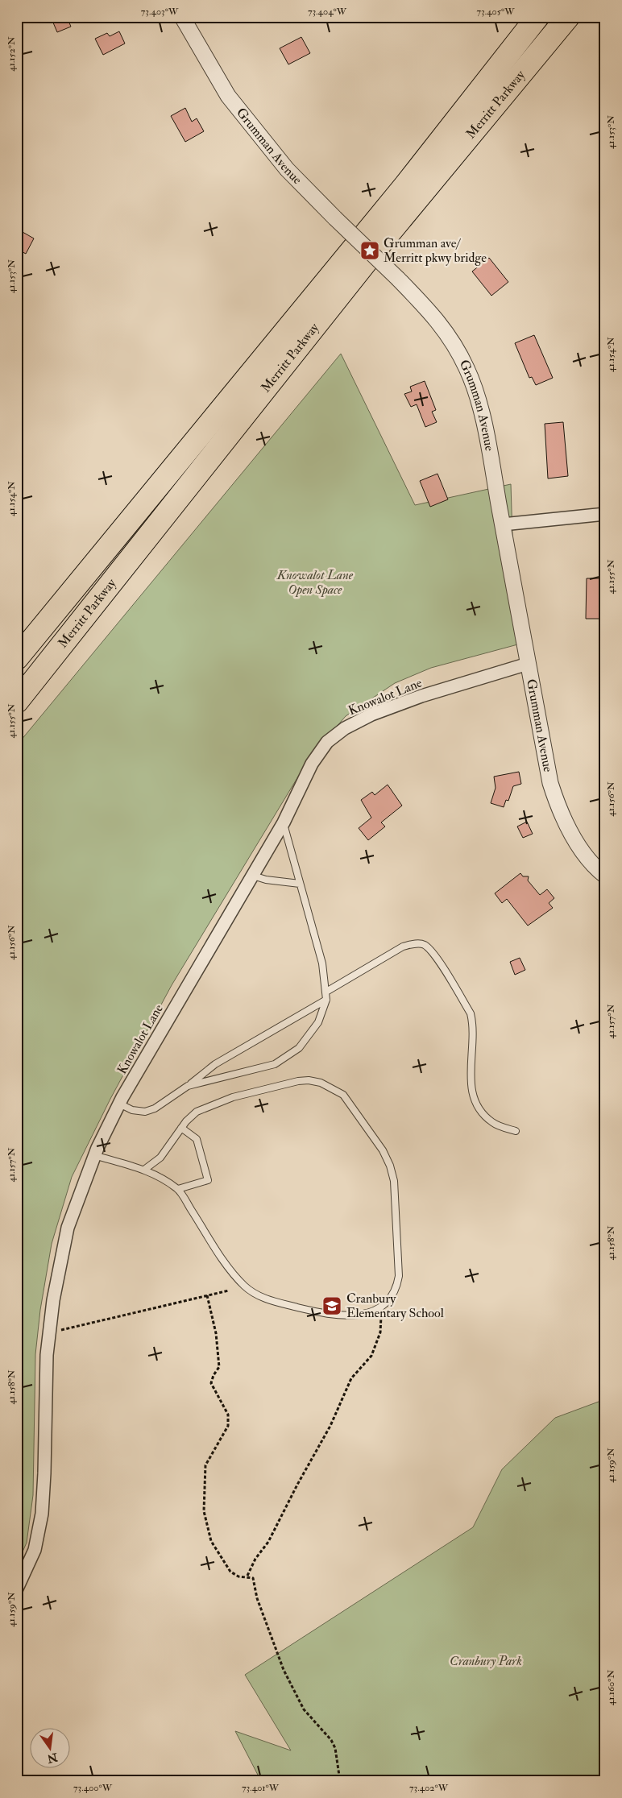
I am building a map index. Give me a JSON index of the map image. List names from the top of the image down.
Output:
{
  "streets": {
    "highway": ["Merritt Parkway"],
    "street": ["Grumman Avenue", "Knowalot Lane"]
  },
  "crossings": [
    ["Grumman Avenue", "Knowalot Lane"]
  ],
  "parks": ["Knowalot Lane Open Space", "Cranbury Park"],
  "places": {
    "place": ["Grumman ave/ Merritt pkwy bridge"],
    "school or university": ["Cranbury Elementary School"]
  },
  "north": "bottom",
  "coordinates": [
    "73.403°W",
    "73.404°W",
    "73.405°W",
    "41.152°N",
    "41.153°N",
    "41.154°N",
    "41.155°N",
    "41.156°N",
    "41.157°N",
    "41.158°N",
    "41.159°N",
    "41.160°N",
    "73.400°W",
    "73.401°W",
    "73.402°W"
  ]
}
